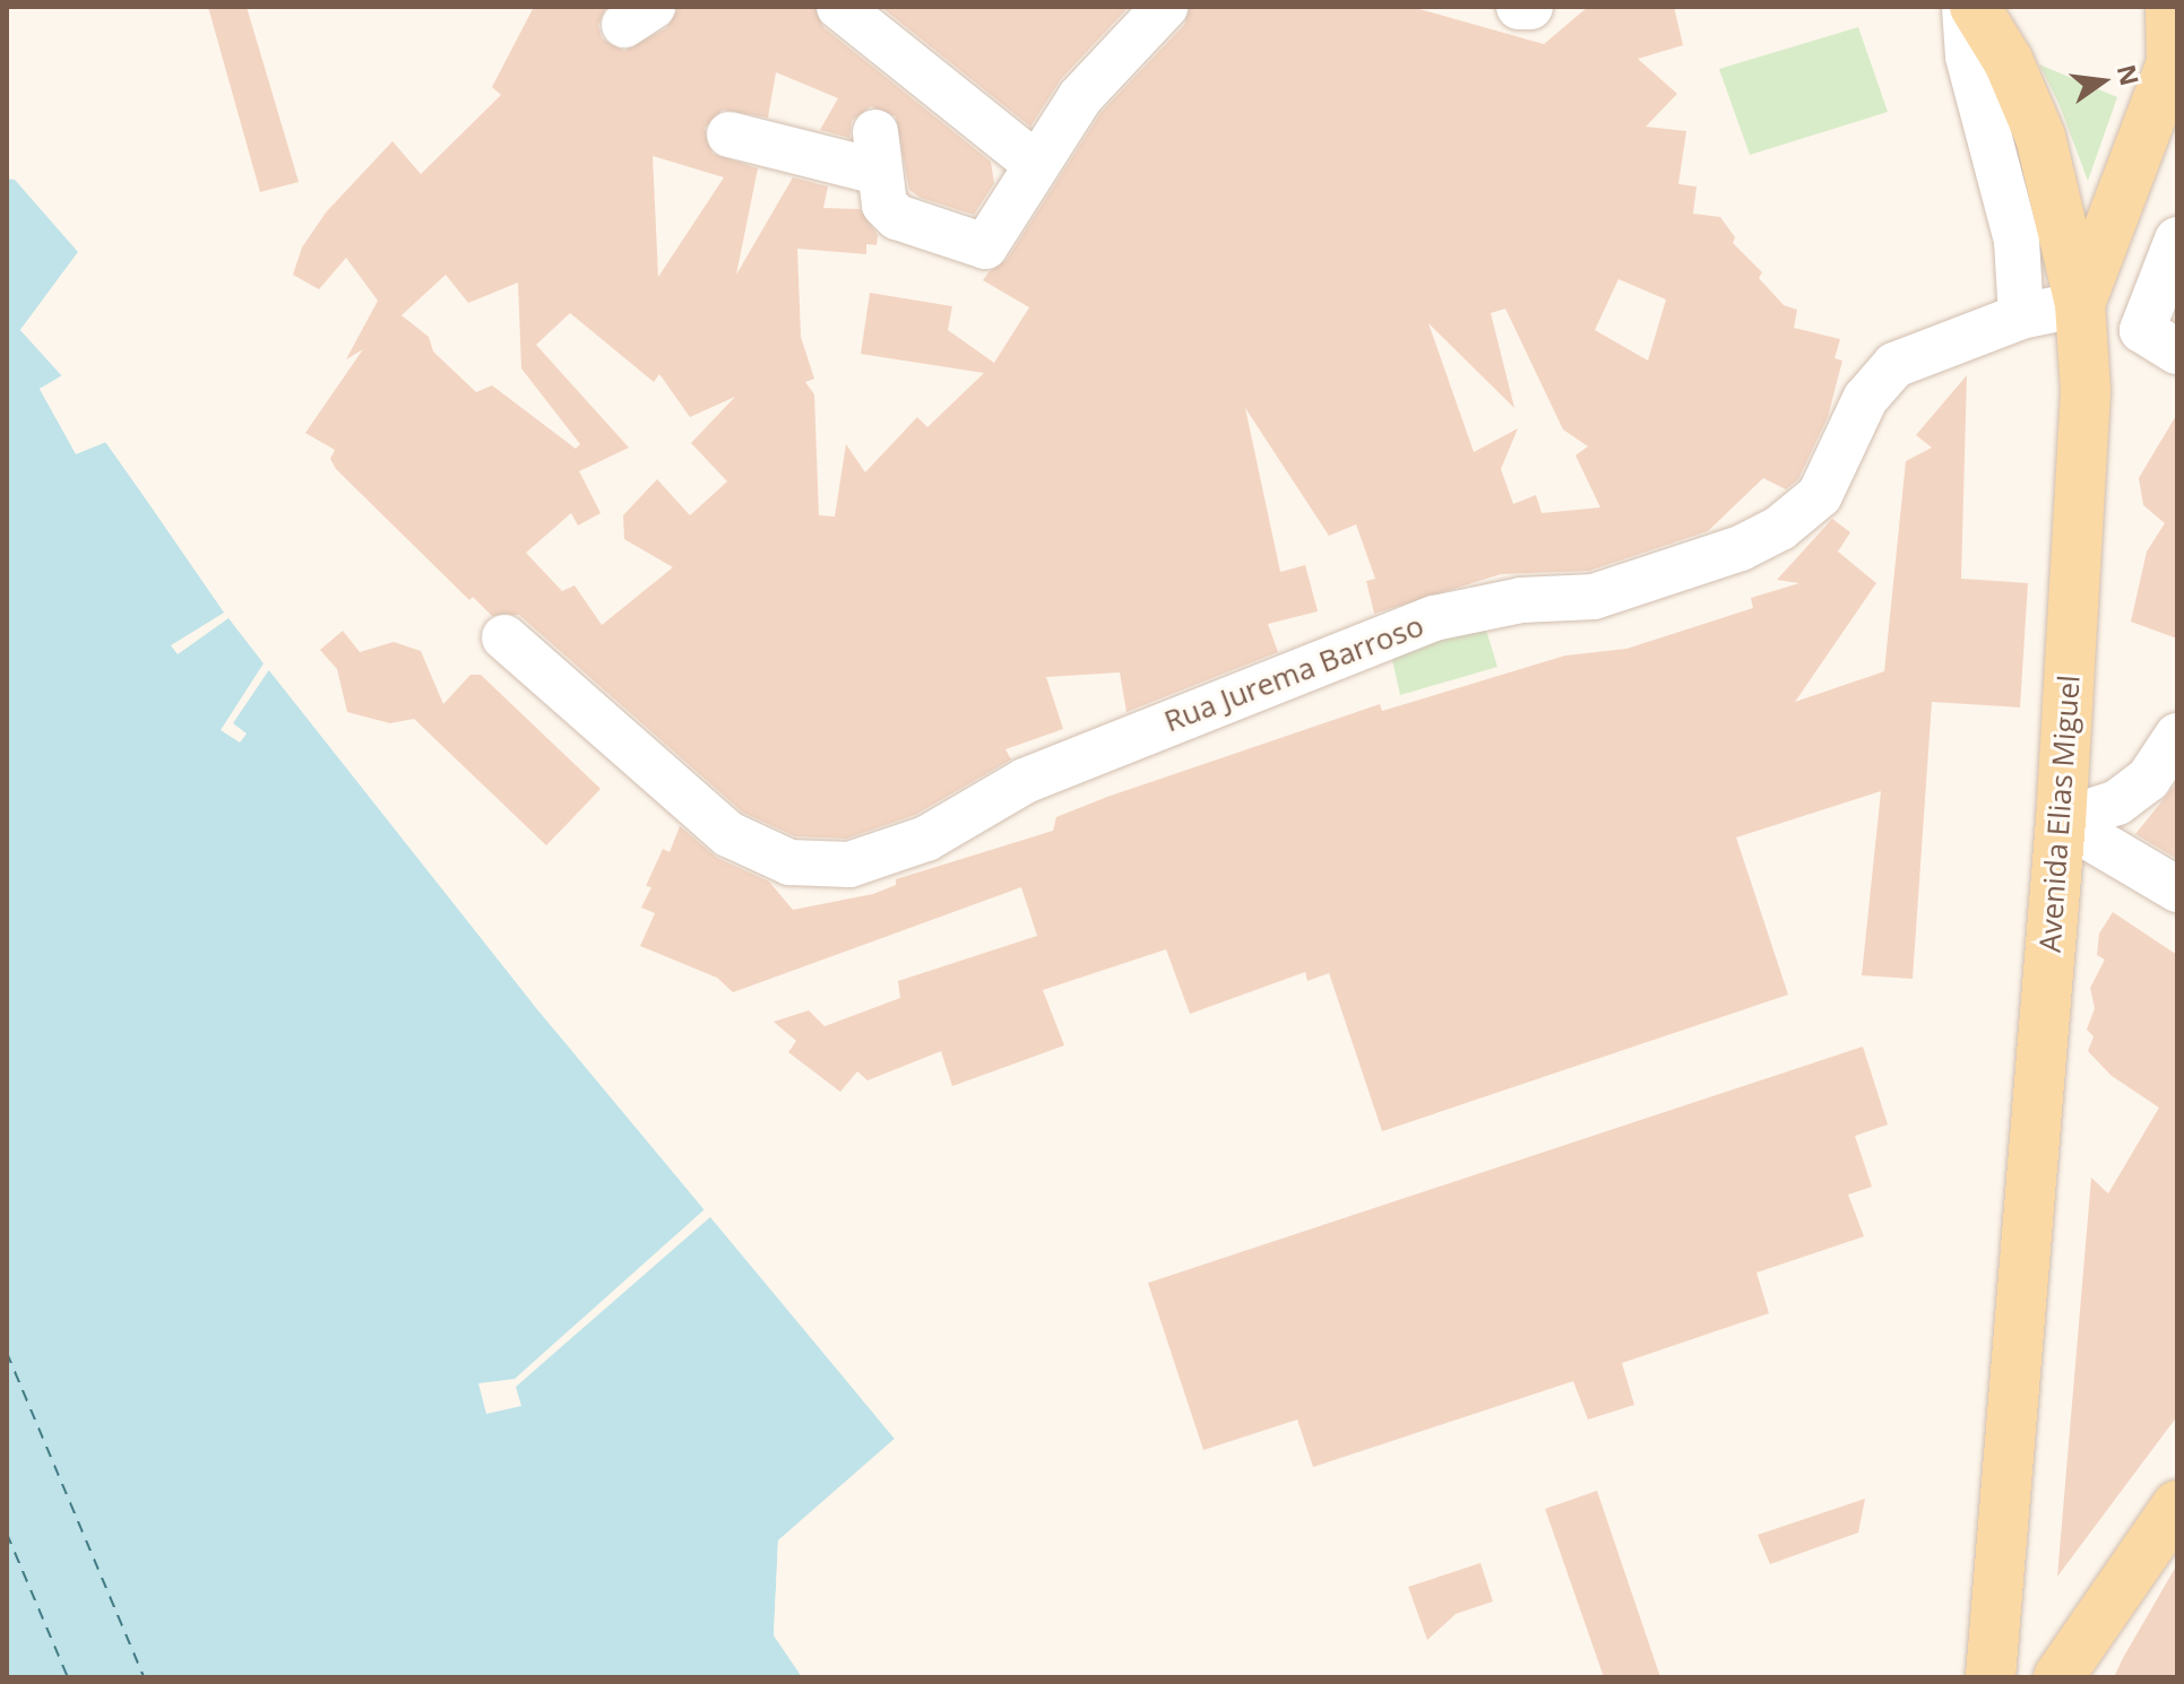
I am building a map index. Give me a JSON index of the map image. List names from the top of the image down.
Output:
{
  "streets": {
    "main road": ["Avenida Elias Miguel"],
    "street": ["Rua Jurema Barroso"]
  },
  "crossings": [
    ["Rua Jurema Barroso", "Avenida Elias Miguel"]
  ],
  "north": "right"
}
